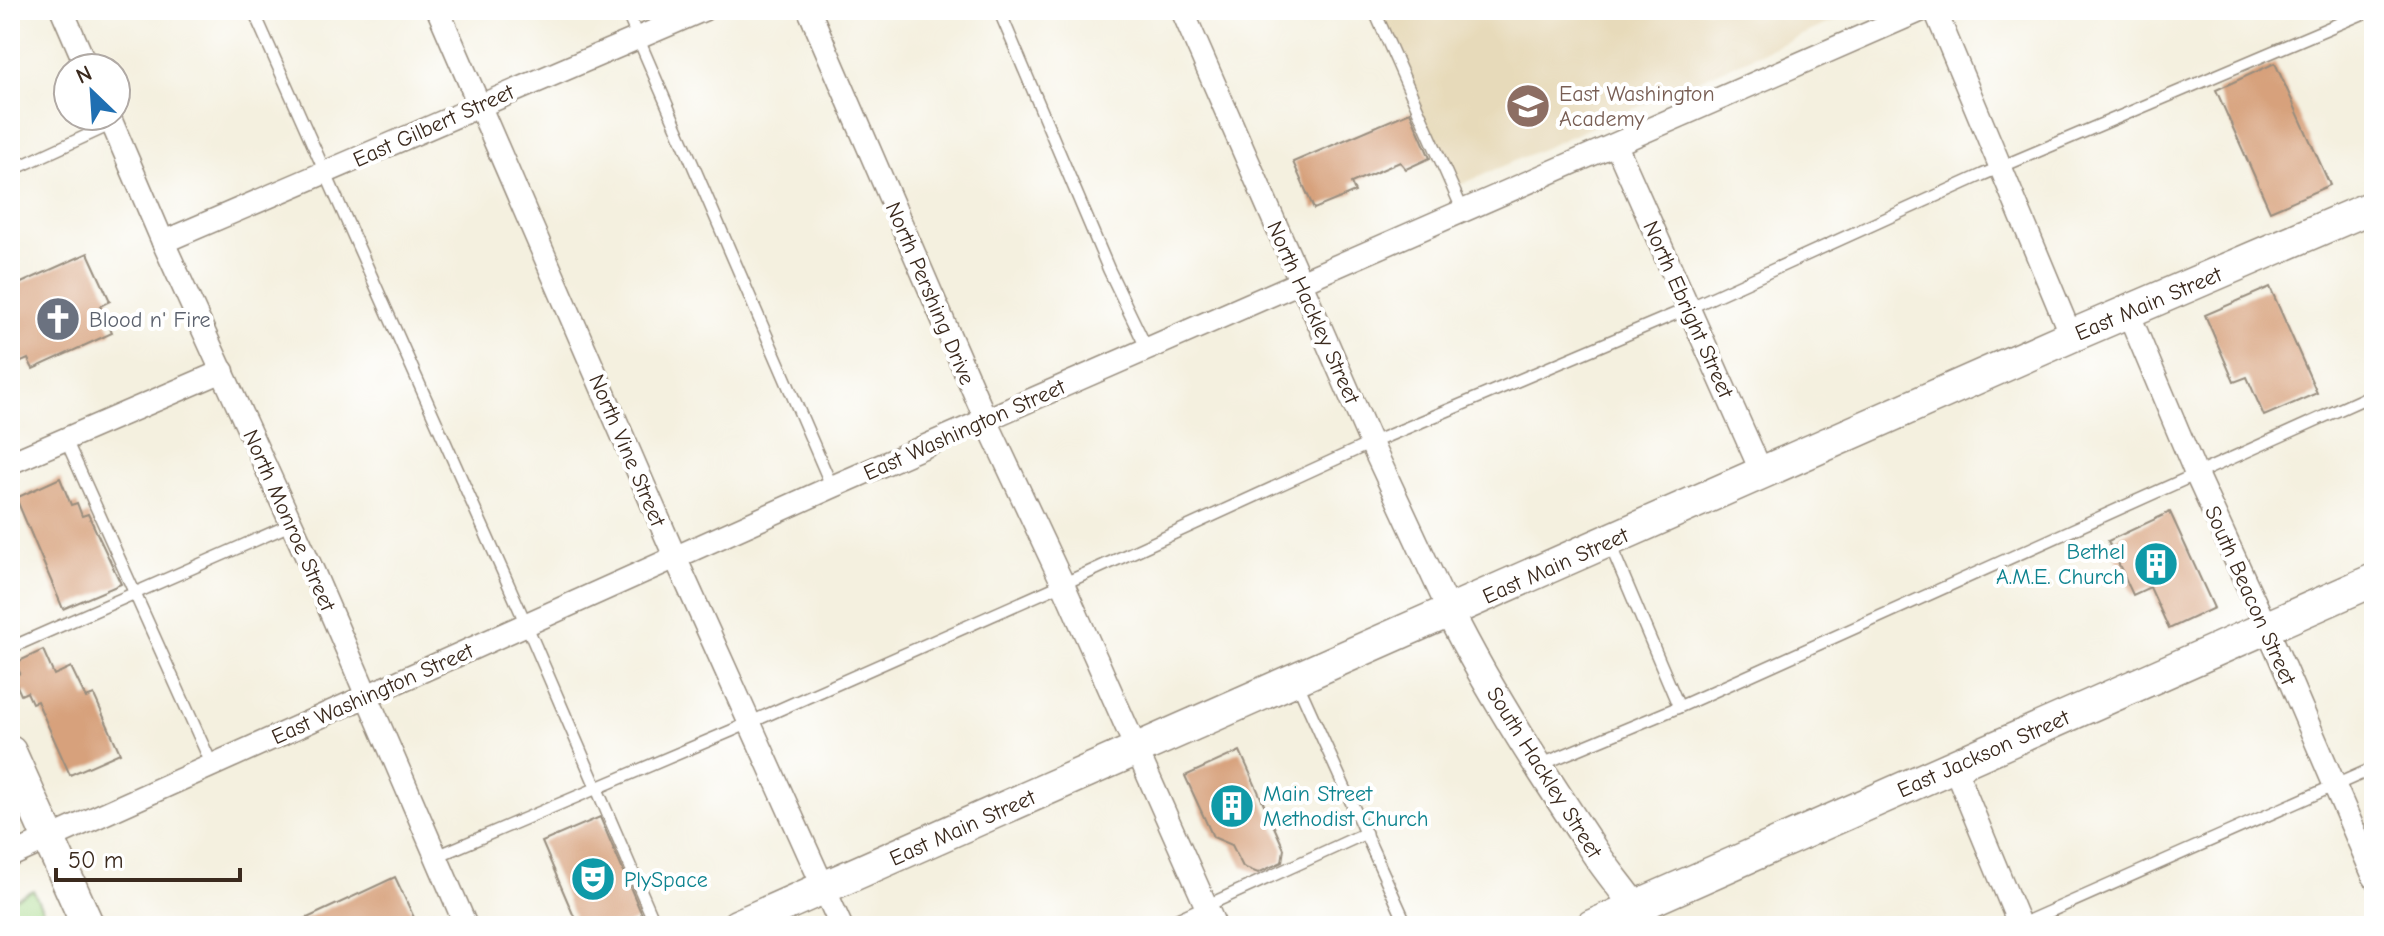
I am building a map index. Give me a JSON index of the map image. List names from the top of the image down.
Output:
{
  "streets": {
    "main road": ["East Main Street", "East Jackson Street"],
    "street": [
      "East Gilbert Street",
      "North Pershing Drive",
      "North Ebright Street",
      "North Hackley Street",
      "East Washington Street",
      "North Vine Street",
      "North Monroe Street",
      "South Beacon Street",
      "South Hackley Street"
    ]
  },
  "crossings": [
    ["East Gilbert Street", "North Vine Street"],
    ["East Gilbert Street", "North Monroe Street"],
    ["North Pershing Drive", "East Main Street"],
    ["North Pershing Drive", "East Washington Street"],
    ["East Main Street", "North Ebright Street"],
    ["East Main Street", "North Hackley Street"],
    ["East Main Street", "North Vine Street"],
    ["East Main Street", "South Beacon Street"],
    ["East Main Street", "South Hackley Street"],
    ["North Ebright Street", "East Washington Street"],
    ["North Hackley Street", "East Washington Street"],
    ["North Hackley Street", "South Hackley Street"],
    ["East Washington Street", "North Vine Street"],
    ["East Washington Street", "North Monroe Street"],
    ["South Beacon Street", "East Jackson Street"],
    ["East Jackson Street", "South Hackley Street"]
  ],
  "places": {
    "school or university": ["East Washington Academy"],
    "church": ["Blood n' Fire"],
    "building": ["Bethel A.M.E. Church", "Main Street Methodist Church"],
    "theatre": ["PlySpace"]
  },
  "scale_bar": "50 m",
  "north": "top left"
}
